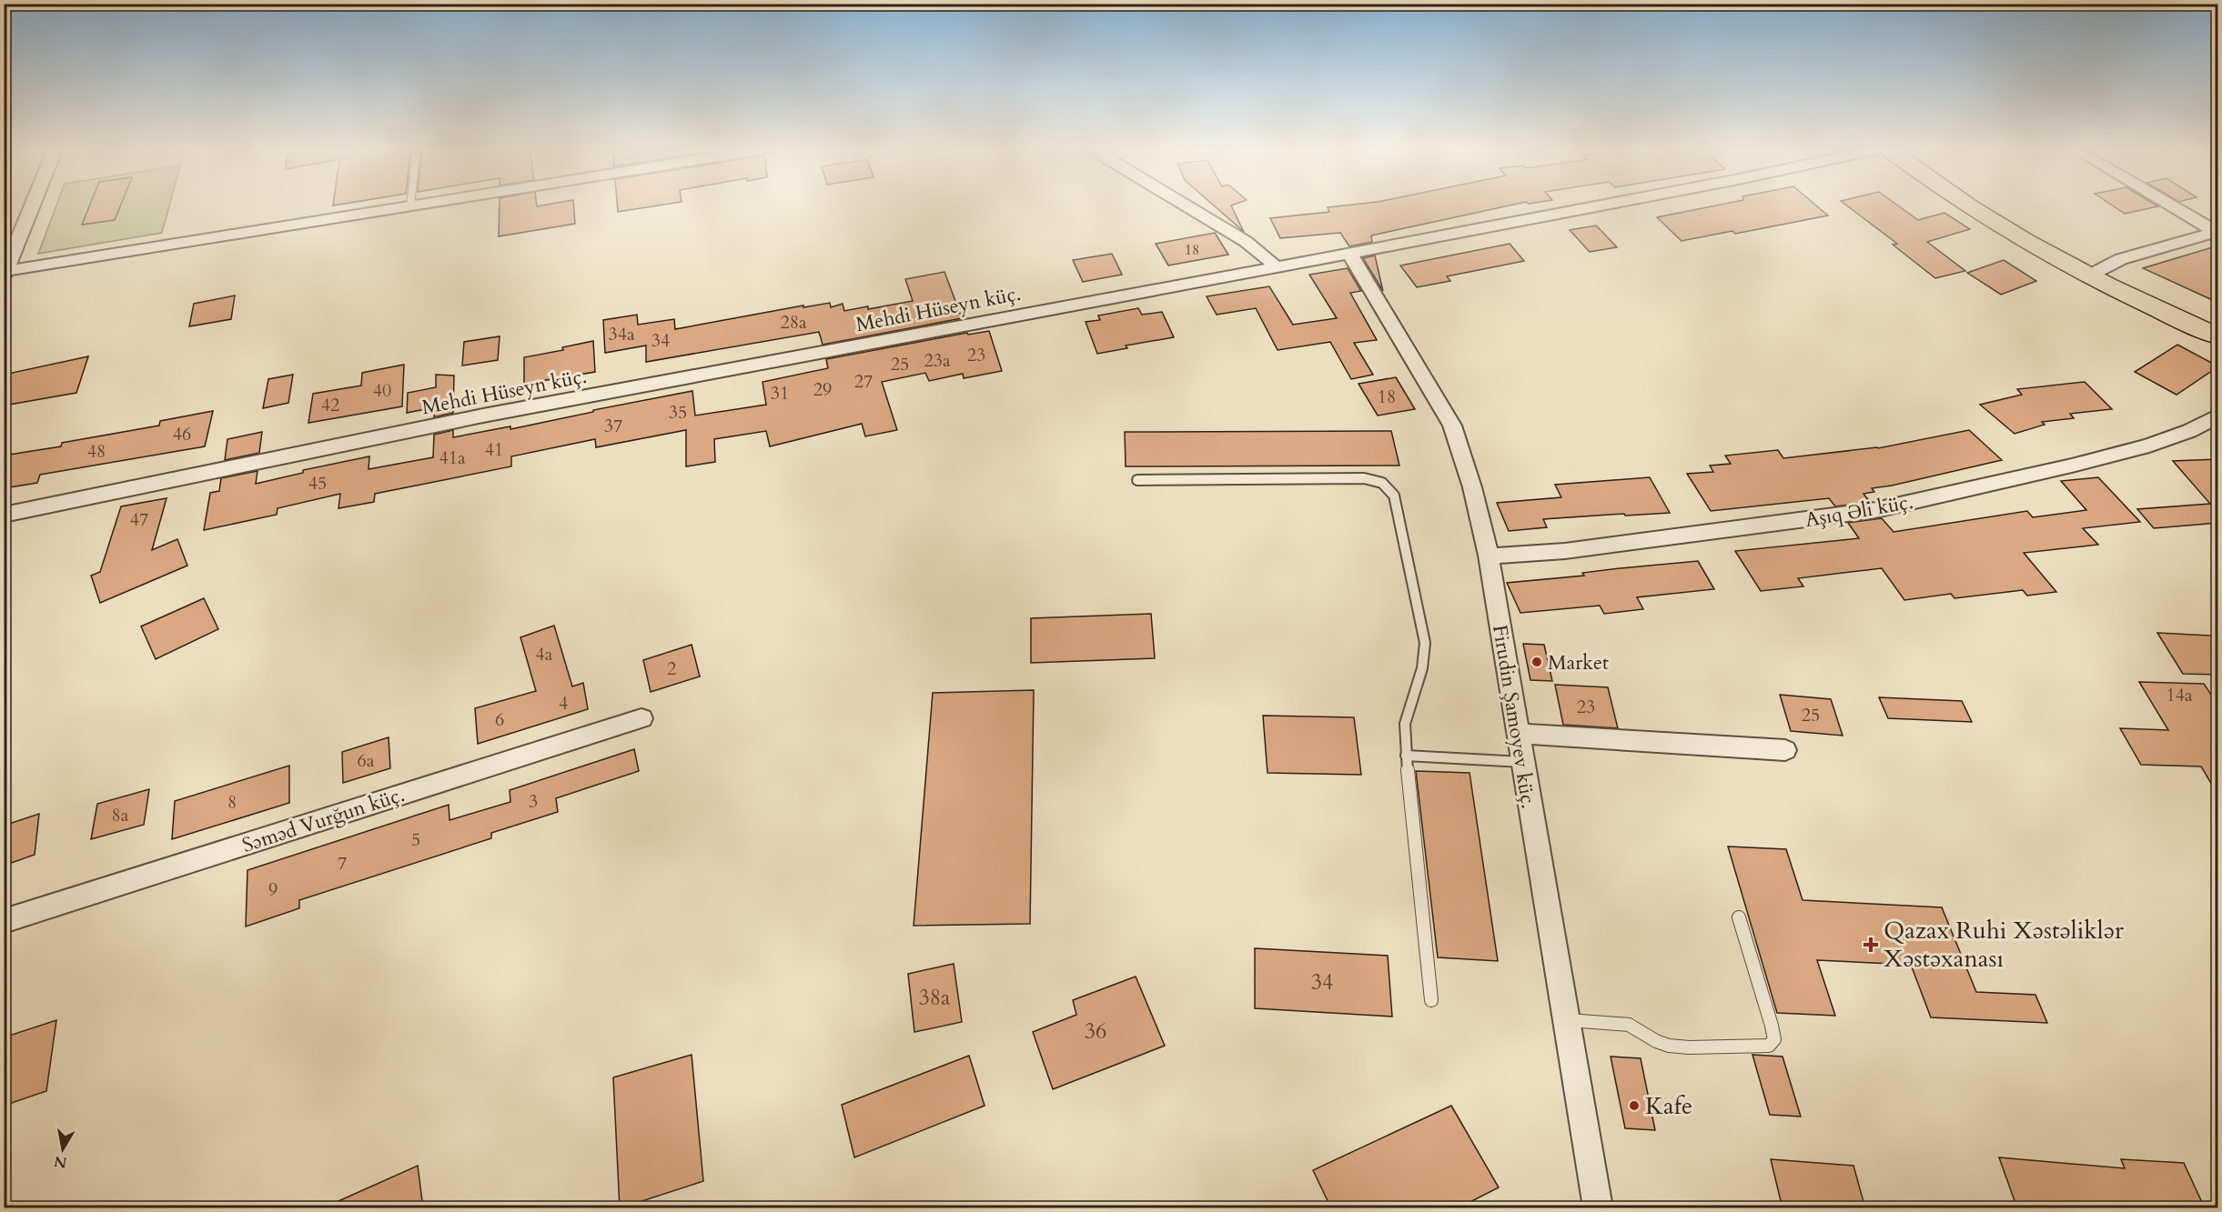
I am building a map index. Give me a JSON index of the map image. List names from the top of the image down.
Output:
{
  "streets": {
    "street": [
      "Mehdi Hüseyn küç.",
      "Aşıq Əli küç.",
      "Firudin Şamoyev küç.",
      "Səməd Vurğun küç."
    ]
  },
  "crossings": [
    ["Mehdi Hüseyn küç.", "Firudin Şamoyev küç."],
    ["Aşıq Əli küç.", "Firudin Şamoyev küç."]
  ],
  "places": {
    "other": ["Market", "Kafe"],
    "health": ["Qazax Ruhi Xəstəliklər Xəstəxanası"]
  },
  "house_numbers": [
    "18",
    "28a",
    "34a",
    "34",
    "23",
    "23a",
    "25",
    "27",
    "29",
    "40",
    "31",
    "18",
    "42",
    "35",
    "37",
    "46",
    "41",
    "48",
    "41a",
    "45",
    "47",
    "4a",
    "2",
    "14a",
    "4",
    "23",
    "25",
    "6",
    "6a",
    "3",
    "8",
    "8a",
    "5",
    "7",
    "9",
    "34",
    "38a",
    "36"
  ],
  "north": "bottom"
}
